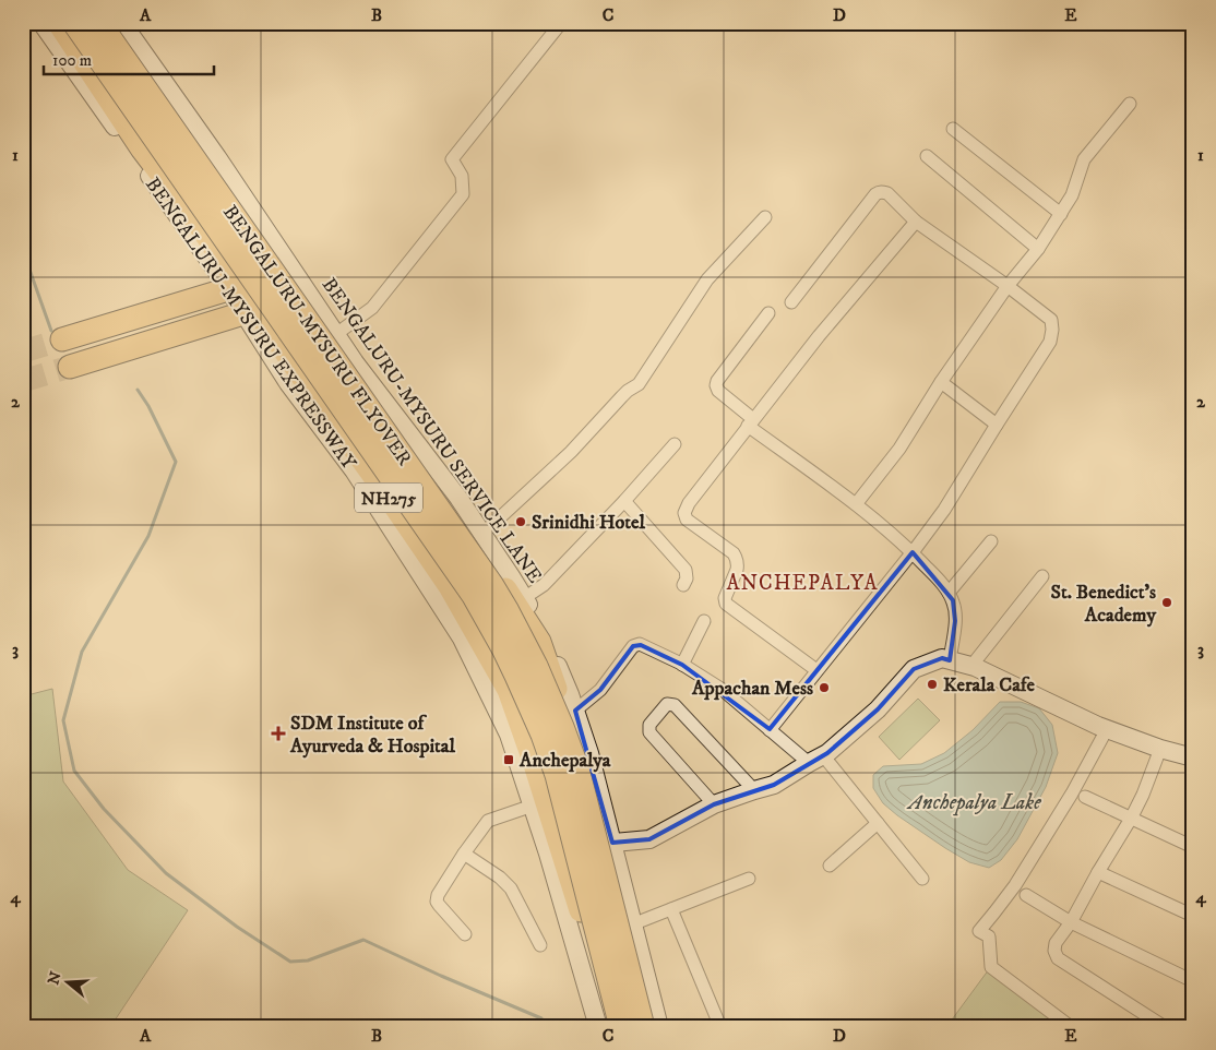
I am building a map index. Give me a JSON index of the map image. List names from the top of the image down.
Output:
{
  "streets": {
    "highway": ["BENGALURU-MYSURU EXPRESSWAY", "BENGALURU-MYSURU FLYOVER", "NH275"],
    "street": ["BENGALURU-MYSURU SERVICE LANE"]
  },
  "crossings": [
    ["BENGALURU-MYSURU SERVICE LANE", "NH275"]
  ],
  "districts": ["ANCHEPALYA"],
  "water": ["Anchepalya Lake"],
  "places": {
    "other": [
      "Srinidhi Hotel",
      "St. Benedict's Academy",
      "Kerala Cafe",
      "Appachan Mess"
    ],
    "health": ["SDM Institute of Ayurveda & Hospital"],
    "transit": ["Anchepalya"]
  },
  "scale_bar": "100 m",
  "north": "left",
  "grid": {
    "columns": [
      "A",
      "B",
      "C",
      "D",
      "E"
    ],
    "rows": [
      "1",
      "2",
      "3",
      "4"
    ]
  }
}
